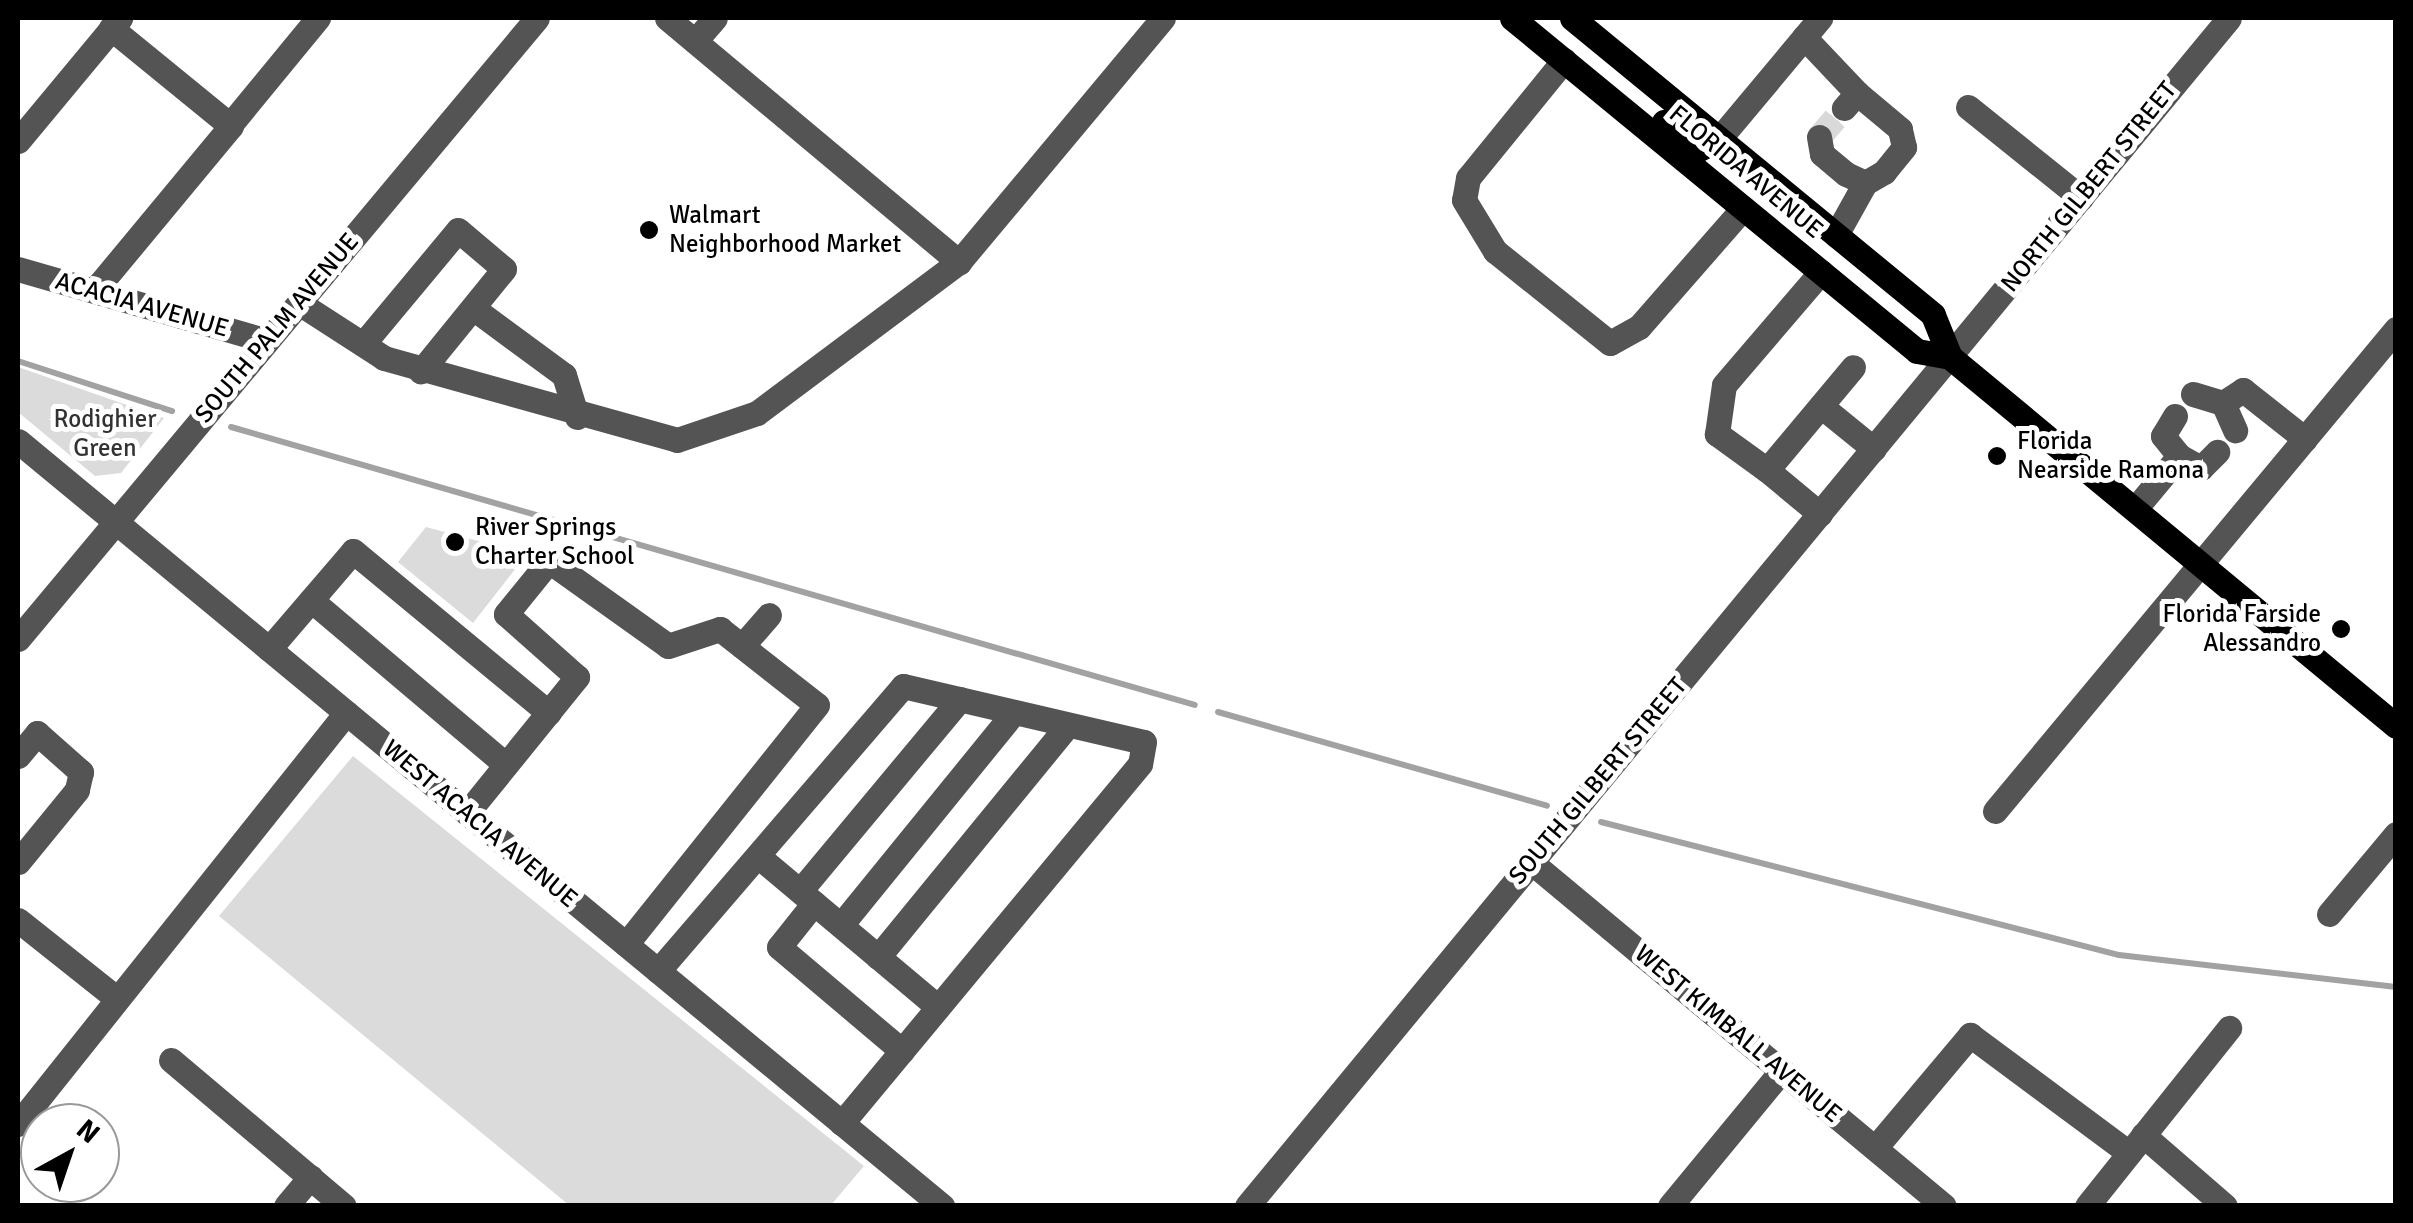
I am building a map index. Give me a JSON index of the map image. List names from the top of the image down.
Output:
{
  "streets": {
    "main road": ["FLORIDA AVENUE"],
    "street": [
      "NORTH GILBERT STREET",
      "ACACIA AVENUE",
      "SOUTH PALM AVENUE",
      "SOUTH GILBERT STREET",
      "WEST ACACIA AVENUE",
      "WEST KIMBALL AVENUE"
    ]
  },
  "crossings": [
    ["FLORIDA AVENUE", "NORTH GILBERT STREET"],
    ["FLORIDA AVENUE", "SOUTH GILBERT STREET"],
    ["NORTH GILBERT STREET", "SOUTH GILBERT STREET"],
    ["ACACIA AVENUE", "SOUTH PALM AVENUE"],
    ["SOUTH PALM AVENUE", "WEST ACACIA AVENUE"],
    ["SOUTH GILBERT STREET", "WEST KIMBALL AVENUE"]
  ],
  "parks": ["Rodighier Green"],
  "places": [
    "Walmart Neighborhood Market",
    "Florida Nearside Ramona",
    "River Springs Charter School",
    "Florida Farside Alessandro"
  ],
  "north": "top right"
}
